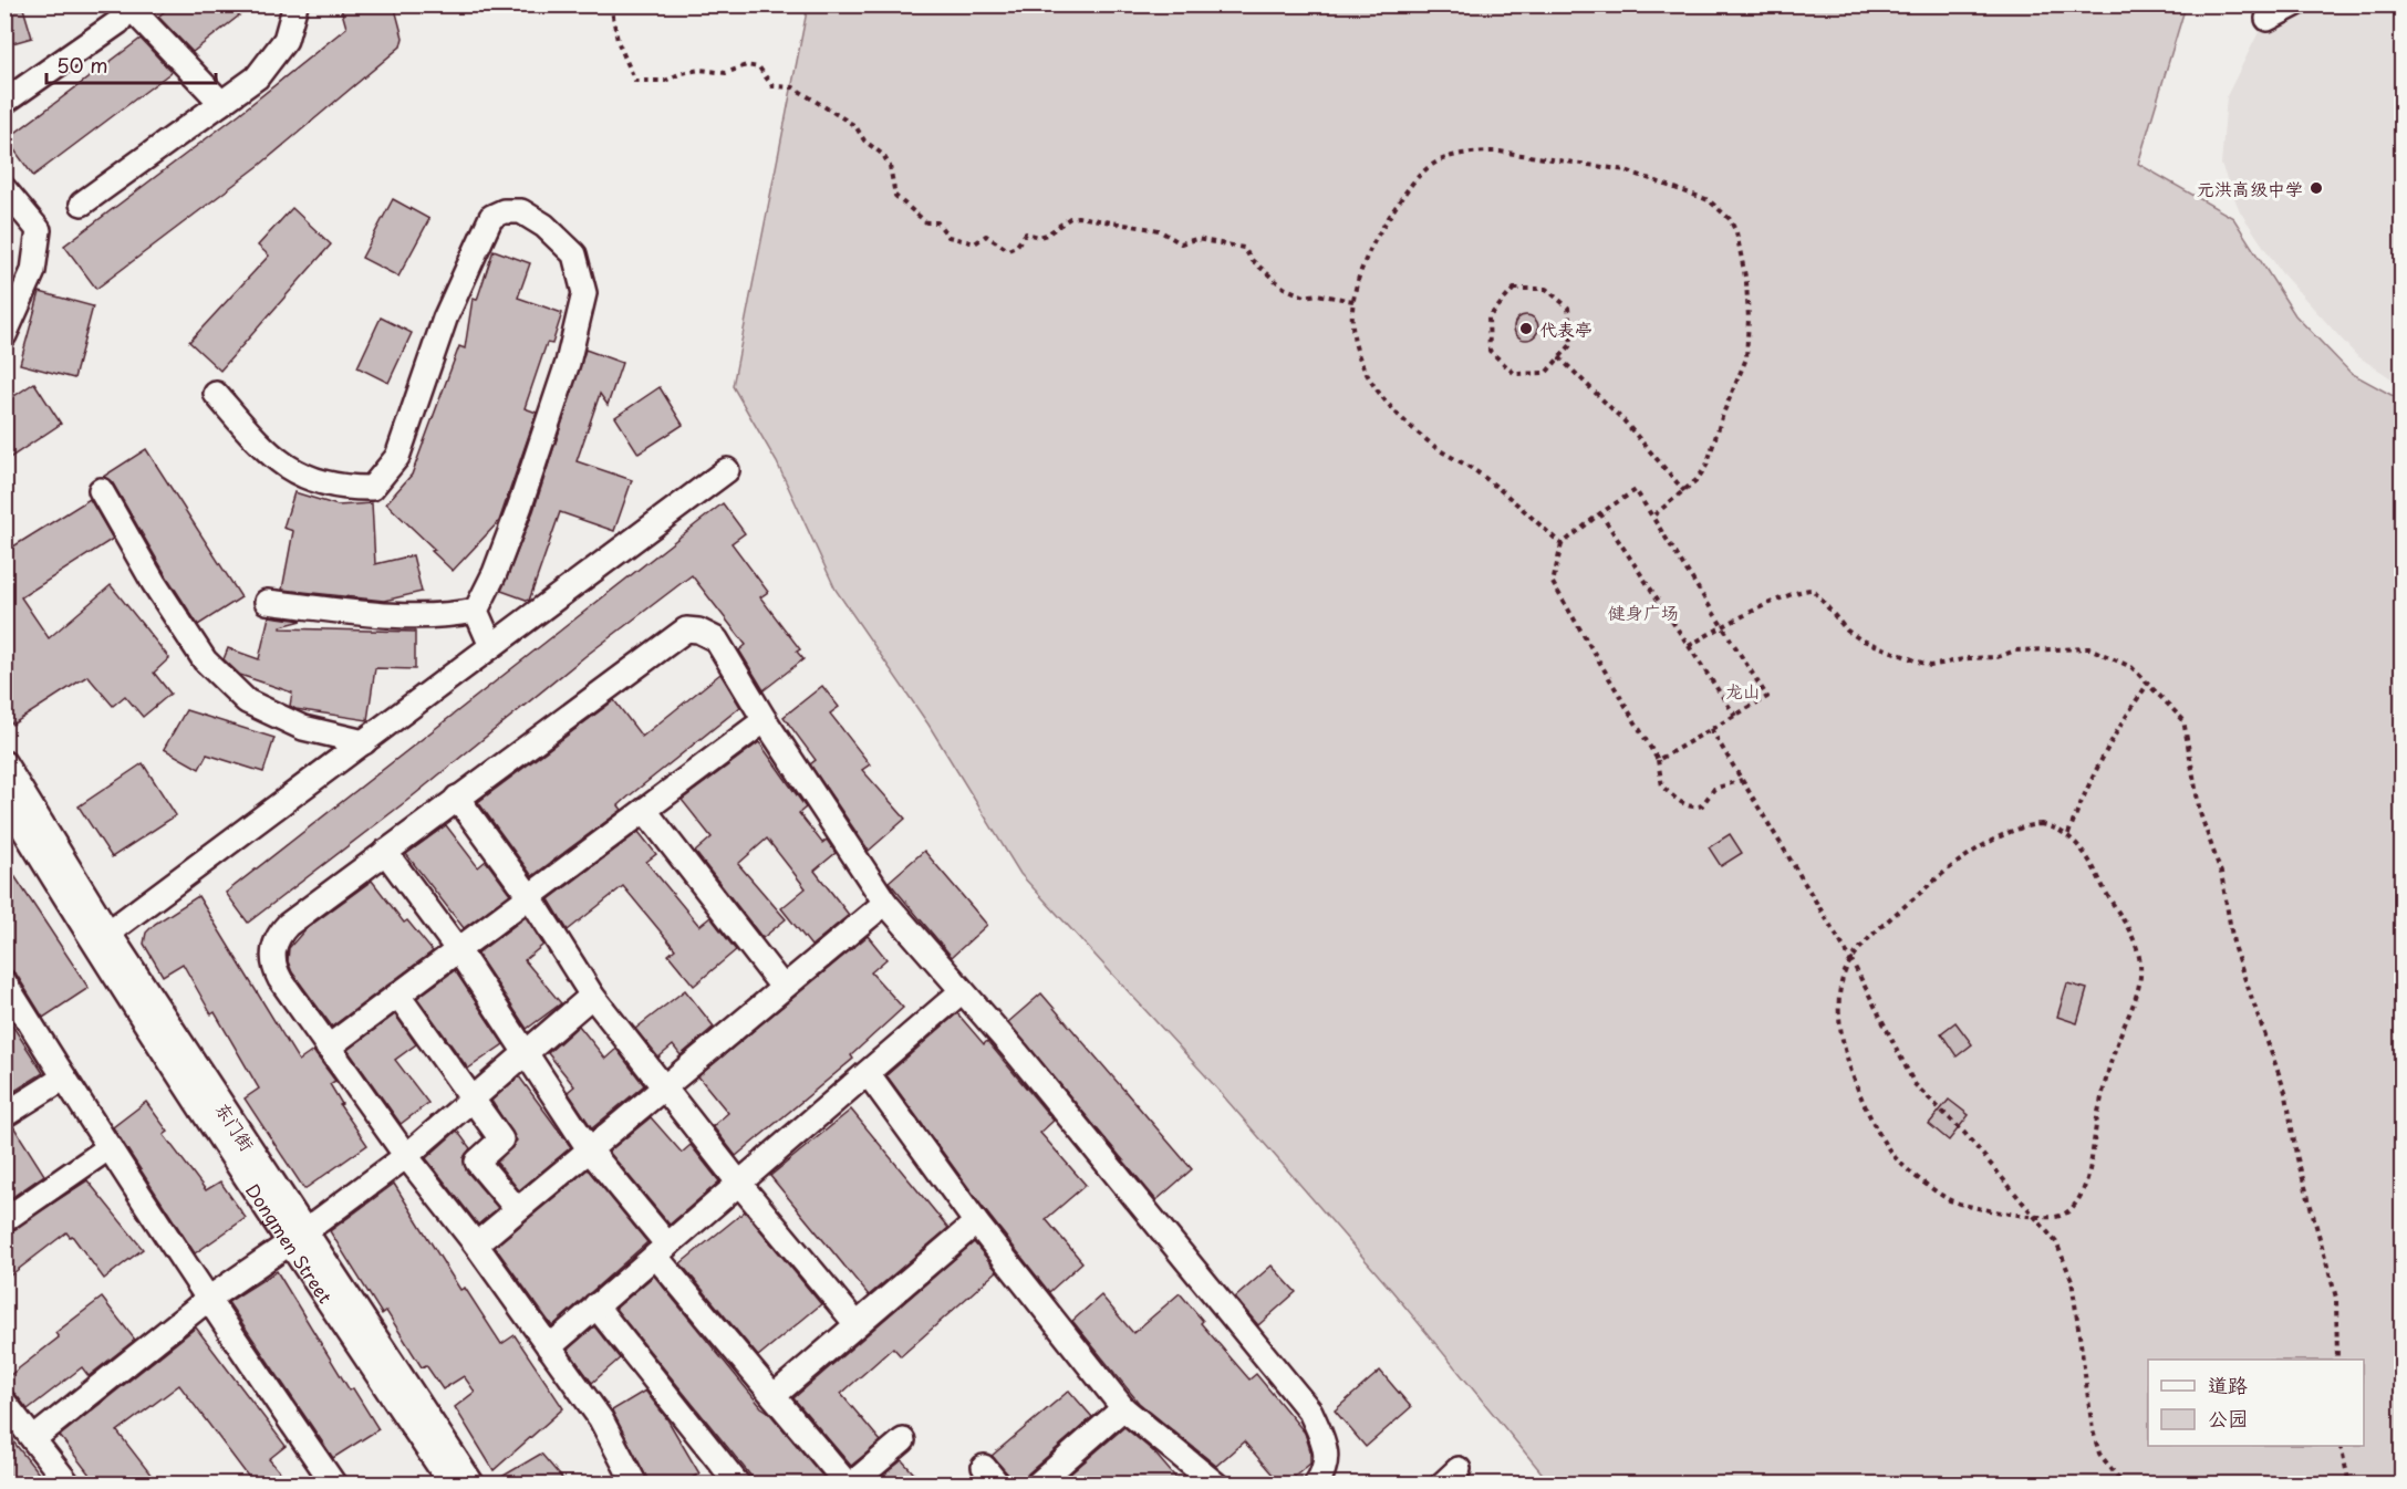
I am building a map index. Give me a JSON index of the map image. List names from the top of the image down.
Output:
{
  "streets": {
    "street": ["东门街", "Dongmen Street"]
  },
  "crossings": [
    ["东门街", "Dongmen Street"]
  ],
  "parks": ["健身广场", "龙山"],
  "places": ["元洪高级中学", "代表亭"],
  "legend": ["道路", "公园"],
  "scale_bar": "50 m"
}
